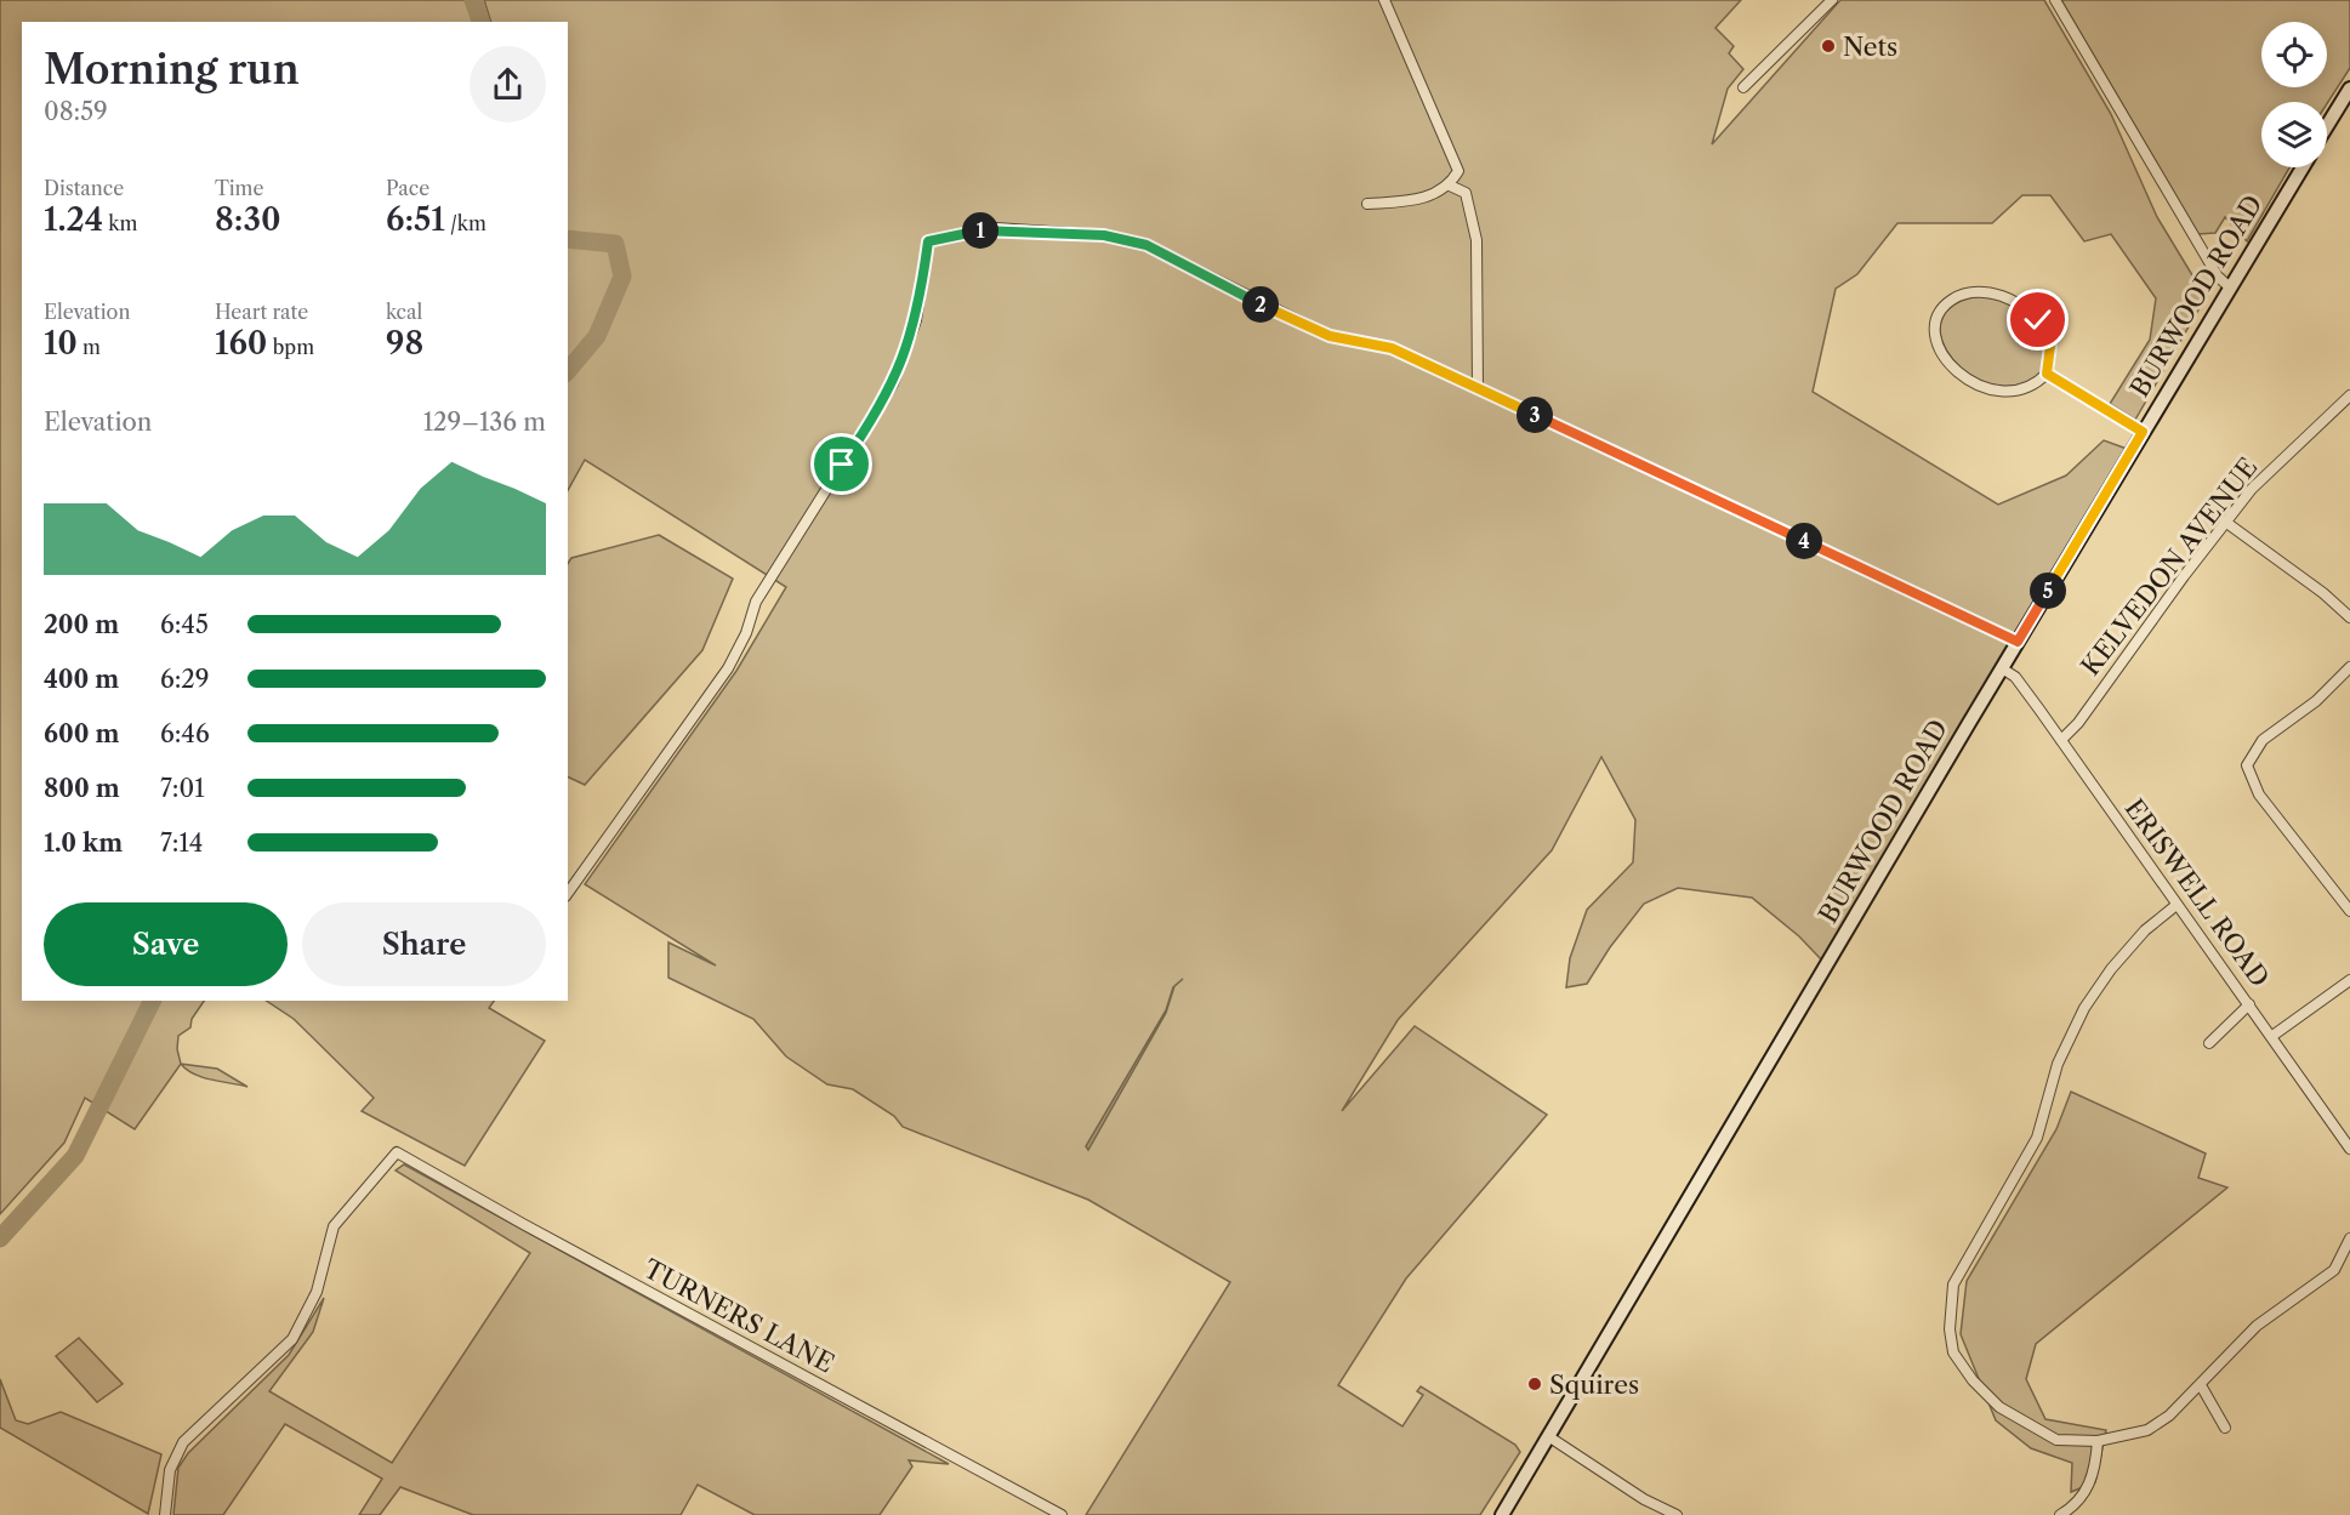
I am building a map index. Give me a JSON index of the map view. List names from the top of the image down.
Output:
{
  "streets": {
    "street": [
      "BURWOOD ROAD",
      "KELVEDON AVENUE",
      "ERISWELL ROAD",
      "TURNERS LANE"
    ]
  },
  "crossings": [
    ["BURWOOD ROAD", "ERISWELL ROAD"],
    ["KELVEDON AVENUE", "ERISWELL ROAD"]
  ],
  "places": ["Nets", "Squires"],
  "page": {
    "heading": ["Morning run", "08:59"],
    "stats": [
      ["Distance", "1.24 km"],
      ["Time", "8:30"],
      ["Pace", "6:51 /km"],
      ["Elevation", "10 m"],
      ["Heart rate", "160 bpm"],
      ["kcal", "98"]
    ],
    "pins": [
      "1",
      "2",
      "3",
      "4",
      "5"
    ],
    "chart": ["Elevation", "129–136 m"],
    "list": [
      {
        "name": "200 m",
        "note": "6:45"
      },
      {
        "name": "400 m",
        "note": "6:29"
      },
      {
        "name": "600 m",
        "note": "6:46"
      },
      {
        "name": "800 m",
        "note": "7:01"
      },
      {
        "name": "1.0 km",
        "note": "7:14"
      }
    ],
    "buttons": ["Save", "Share"]
  }
}
